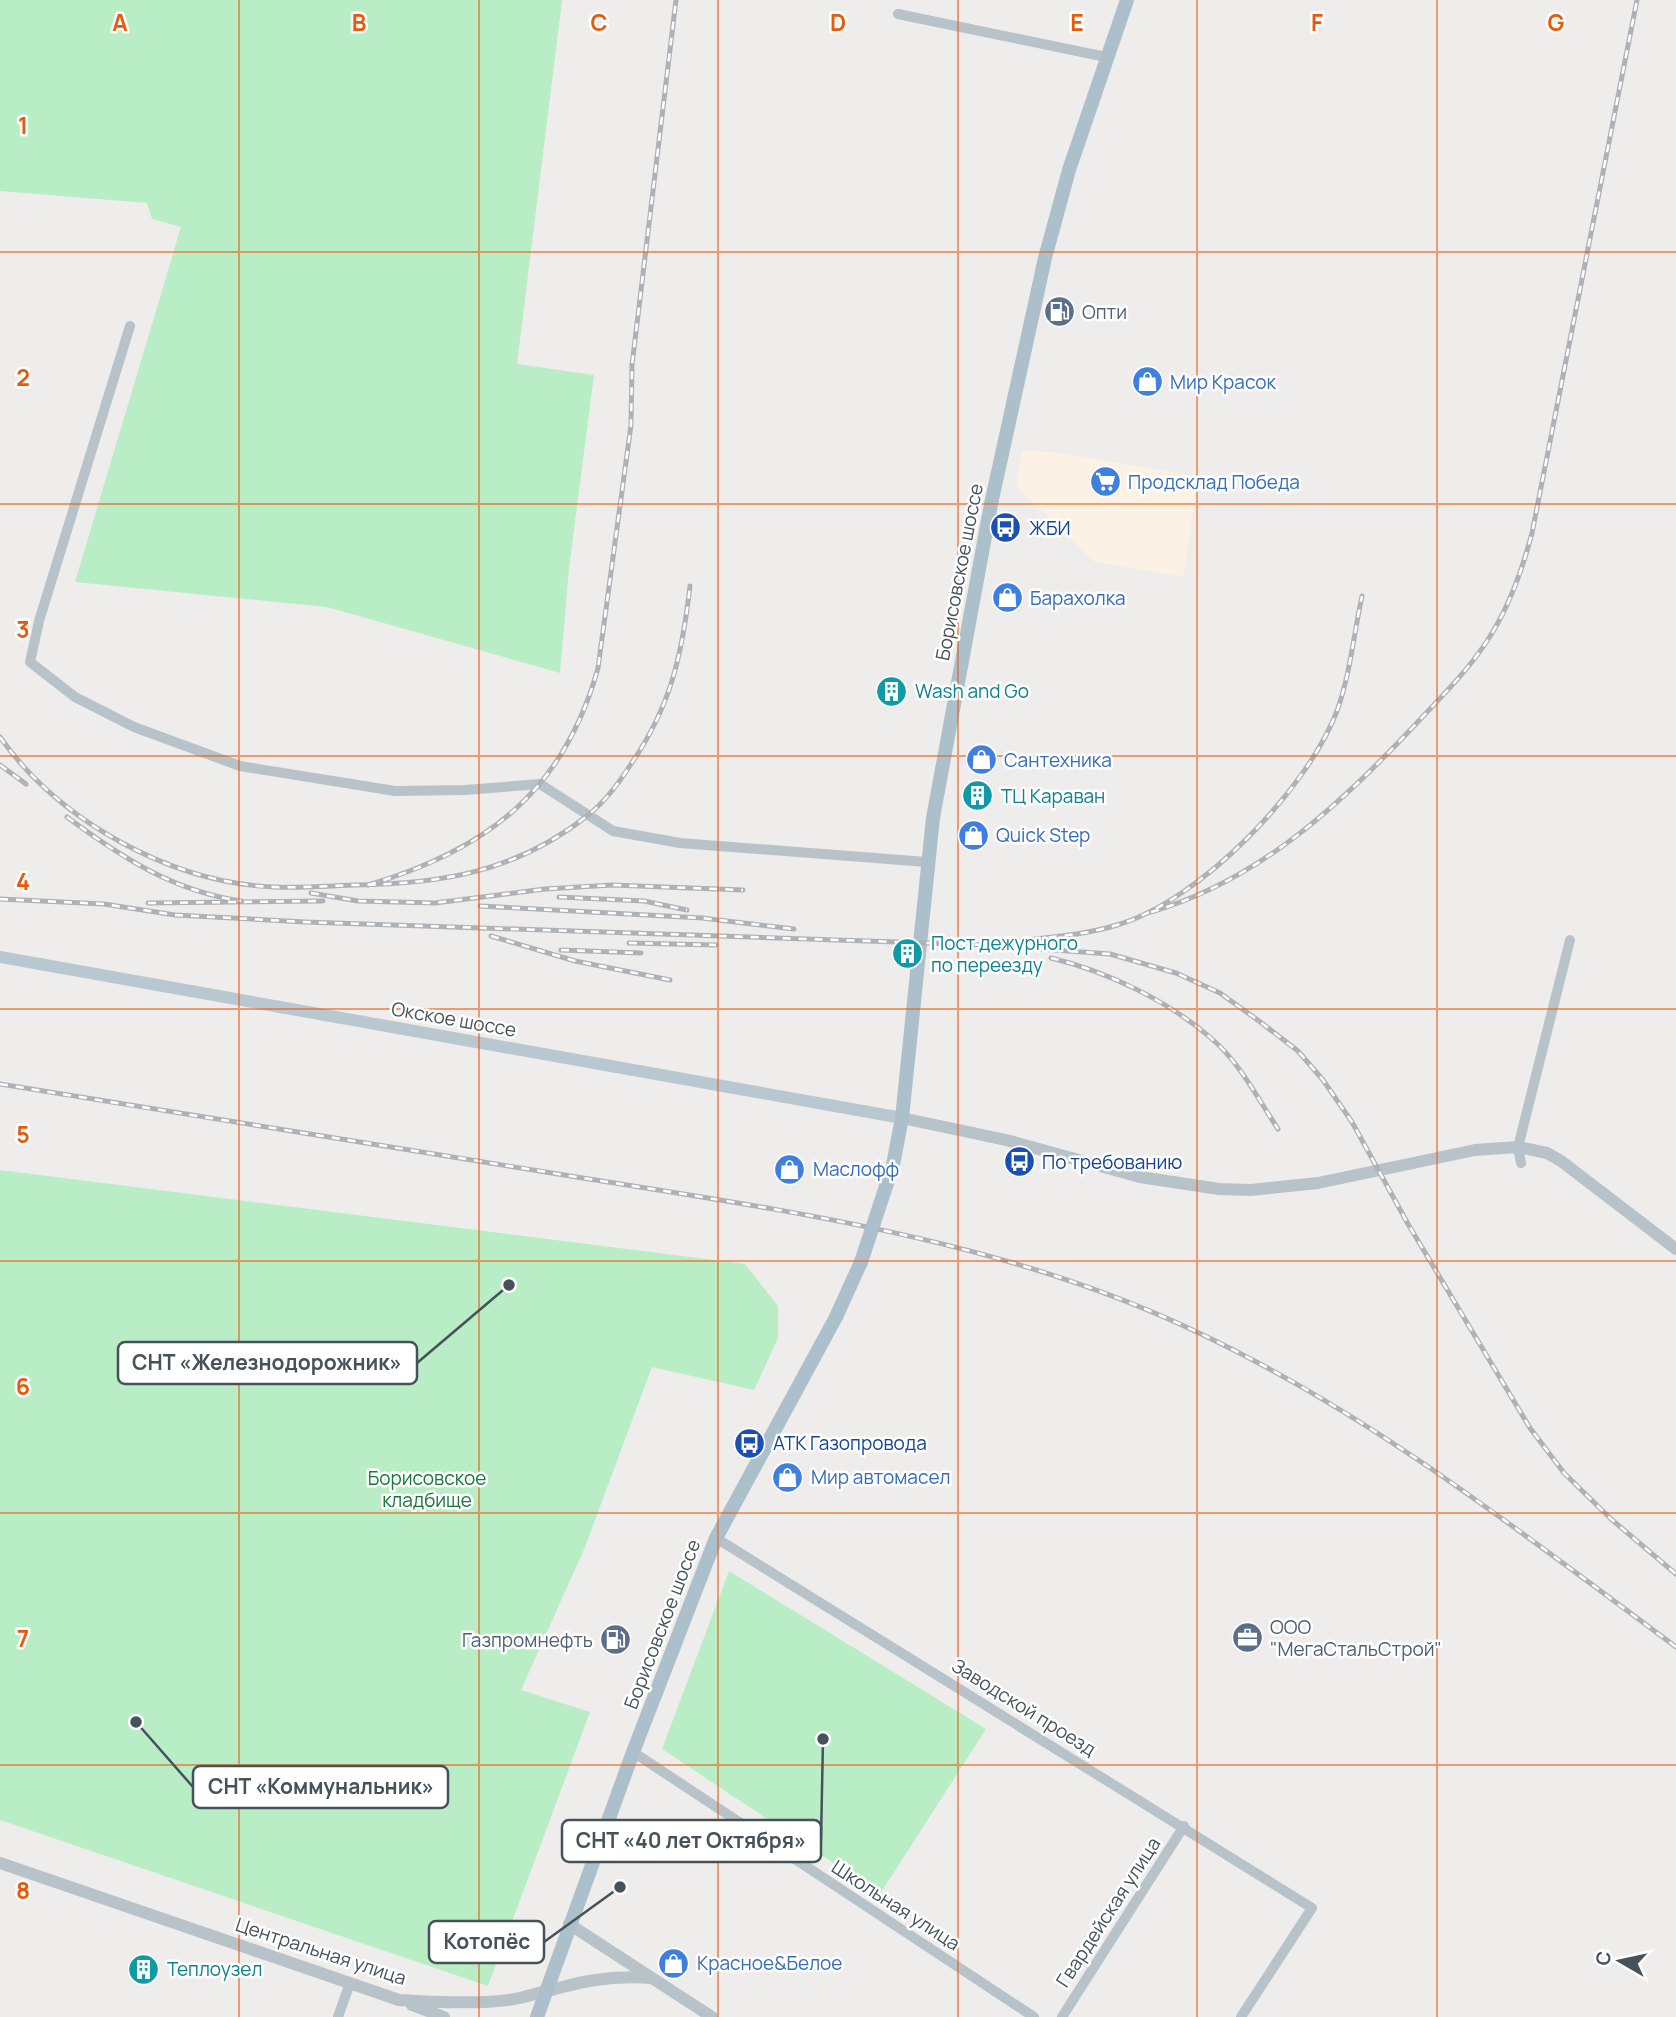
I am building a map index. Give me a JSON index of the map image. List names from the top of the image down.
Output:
{
  "streets": {
    "main road": ["Борисовское шоссе", "Окское шоссе"],
    "street": [
      "Заводской проезд",
      "Школьная улица",
      "Гвардейская улица",
      "Центральная улица"
    ]
  },
  "crossings": [
    ["Борисовское шоссе", "Окское шоссе"],
    ["Борисовское шоссе", "Заводской проезд"],
    ["Борисовское шоссе", "Школьная улица"],
    ["Борисовское шоссе", "Центральная улица"],
    ["Заводской проезд", "Гвардейская улица"]
  ],
  "parks": ["Борисовское кладбище"],
  "places": {
    "fuel station": ["Опти", "Газпромнефть"],
    "shop": [
      "Мир Красок",
      "Барахолка",
      "Сантехника",
      "Quick Step",
      "Маслофф",
      "Мир автомасел",
      "Красное&Белое"
    ],
    "supermarket": ["Продсклад Победа"],
    "bus stop": ["ЖБИ", "По требованию", "АТК Газопровода"],
    "building": [
      "Wash and Go",
      "ТЦ Караван",
      "Пост дежурного по переезду",
      "Теплоузел"
    ],
    "other": [
      "СНТ «Железнодорожник»",
      "СНТ «Коммунальник»",
      "СНТ «40 лет Октября»",
      "Котопёс"
    ],
    "office": ["ООО \"МегаСтальСтрой\""]
  },
  "north": "left",
  "grid": {
    "columns": [
      "A",
      "B",
      "C",
      "D",
      "E",
      "F",
      "G"
    ],
    "rows": [
      "1",
      "2",
      "3",
      "4",
      "5",
      "6",
      "7",
      "8"
    ]
  }
}
